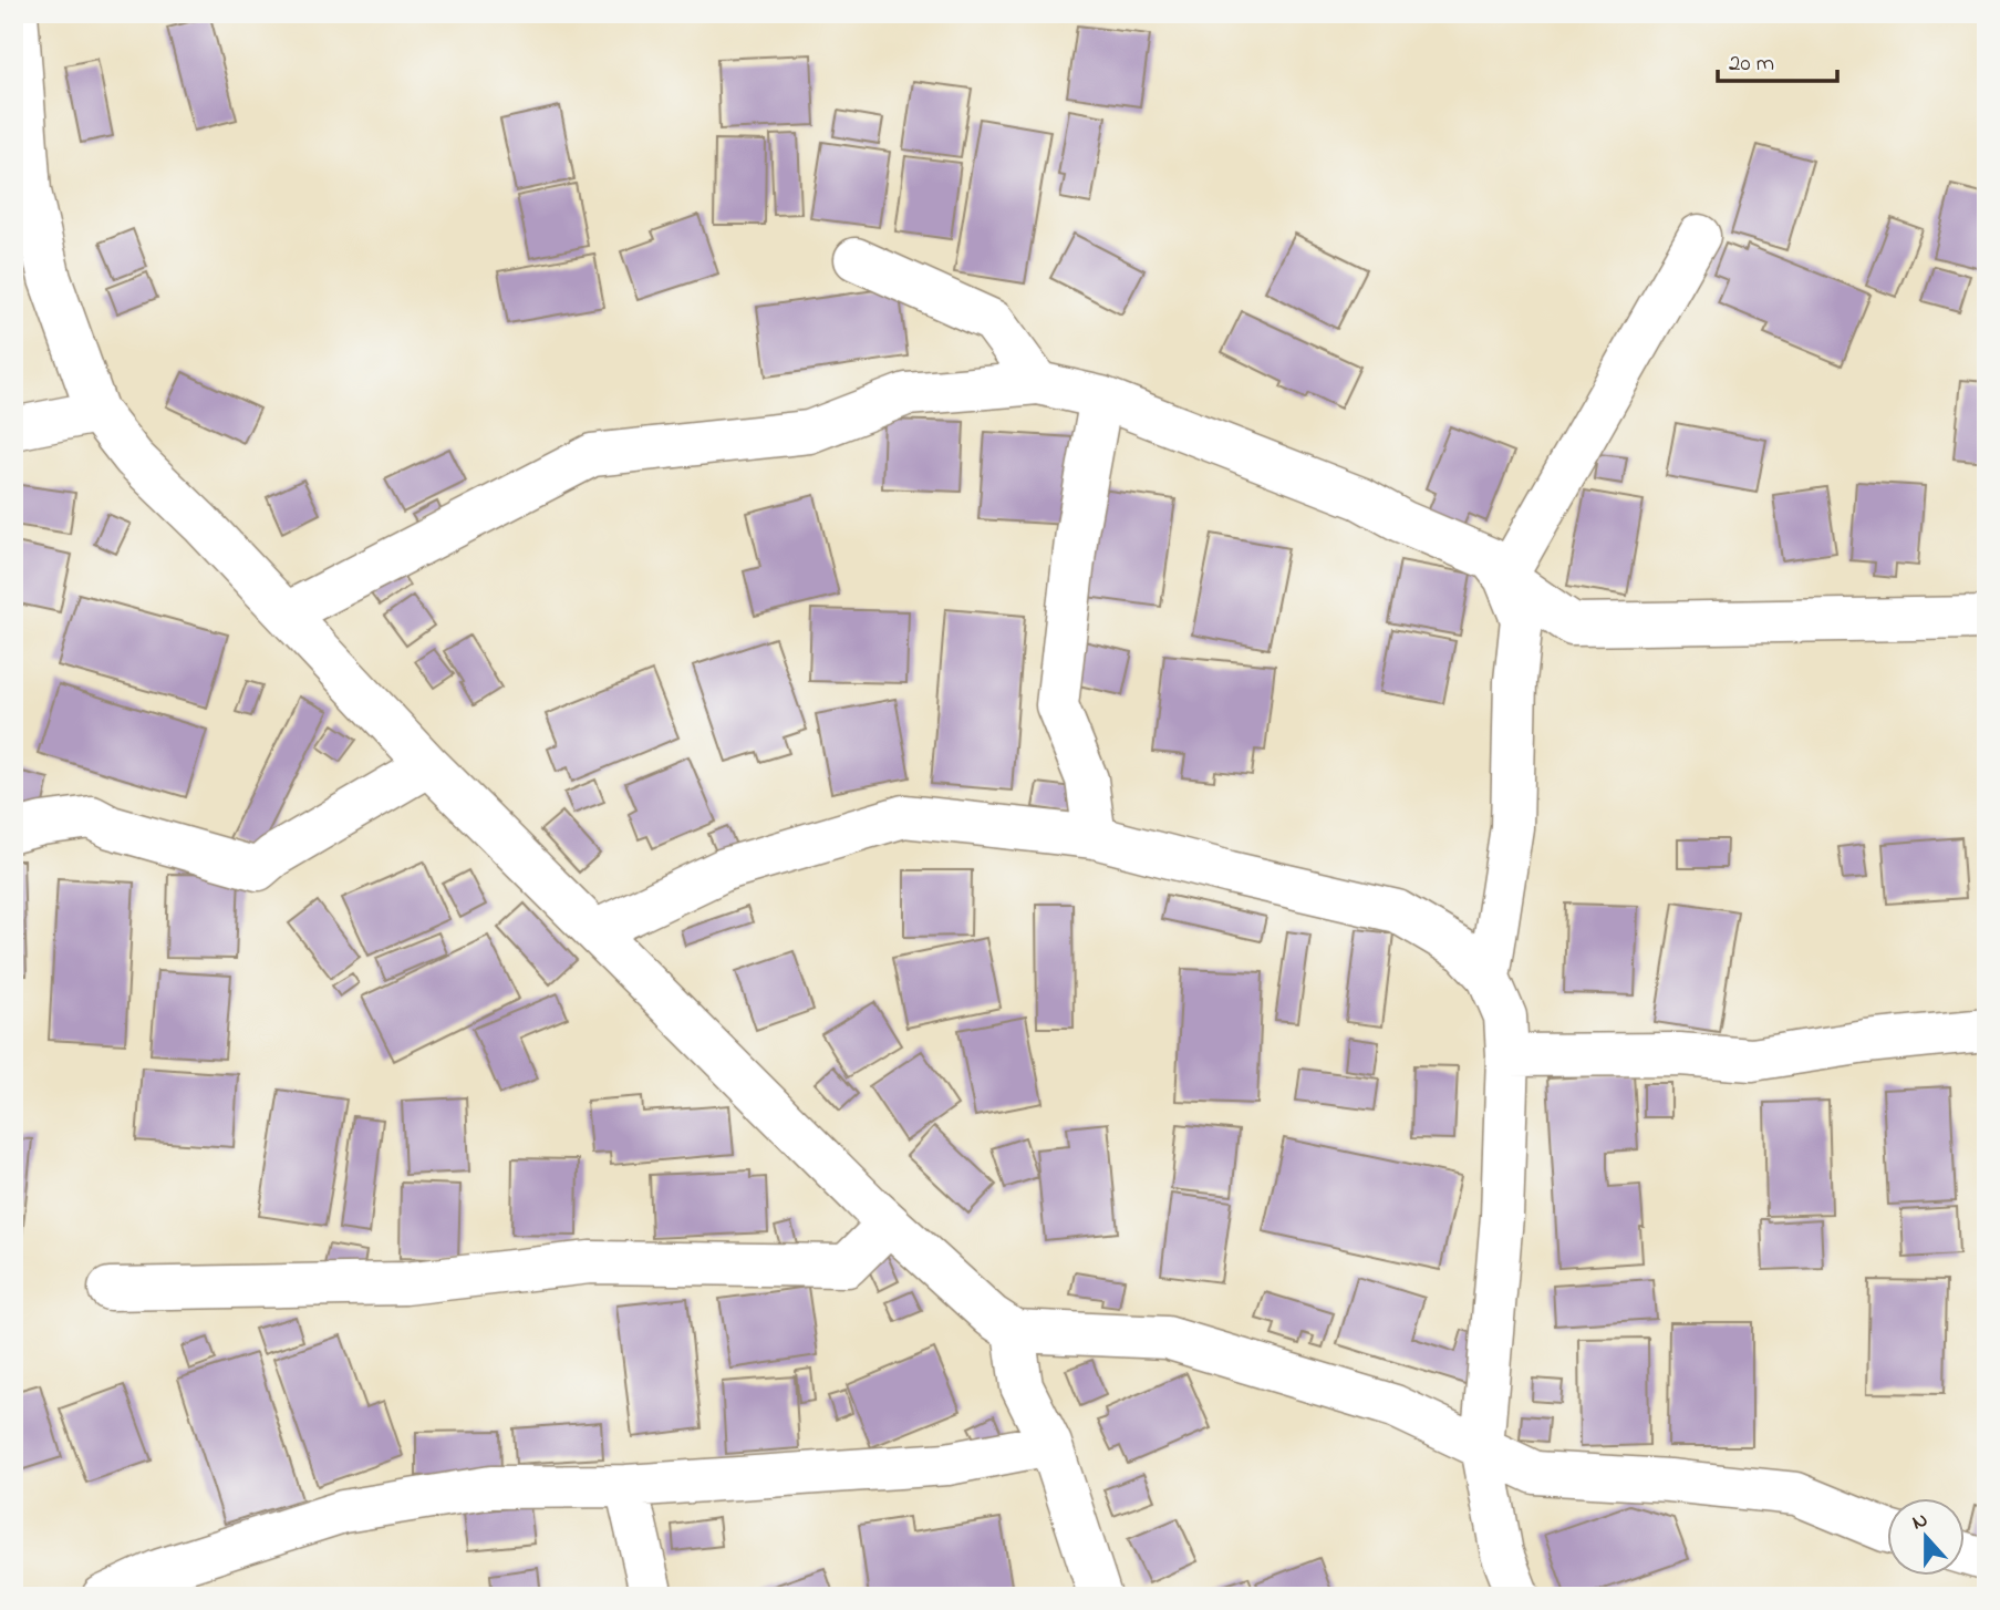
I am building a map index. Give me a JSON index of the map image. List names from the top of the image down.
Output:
{
  "scale_bar": "20 m",
  "north": "top"
}
